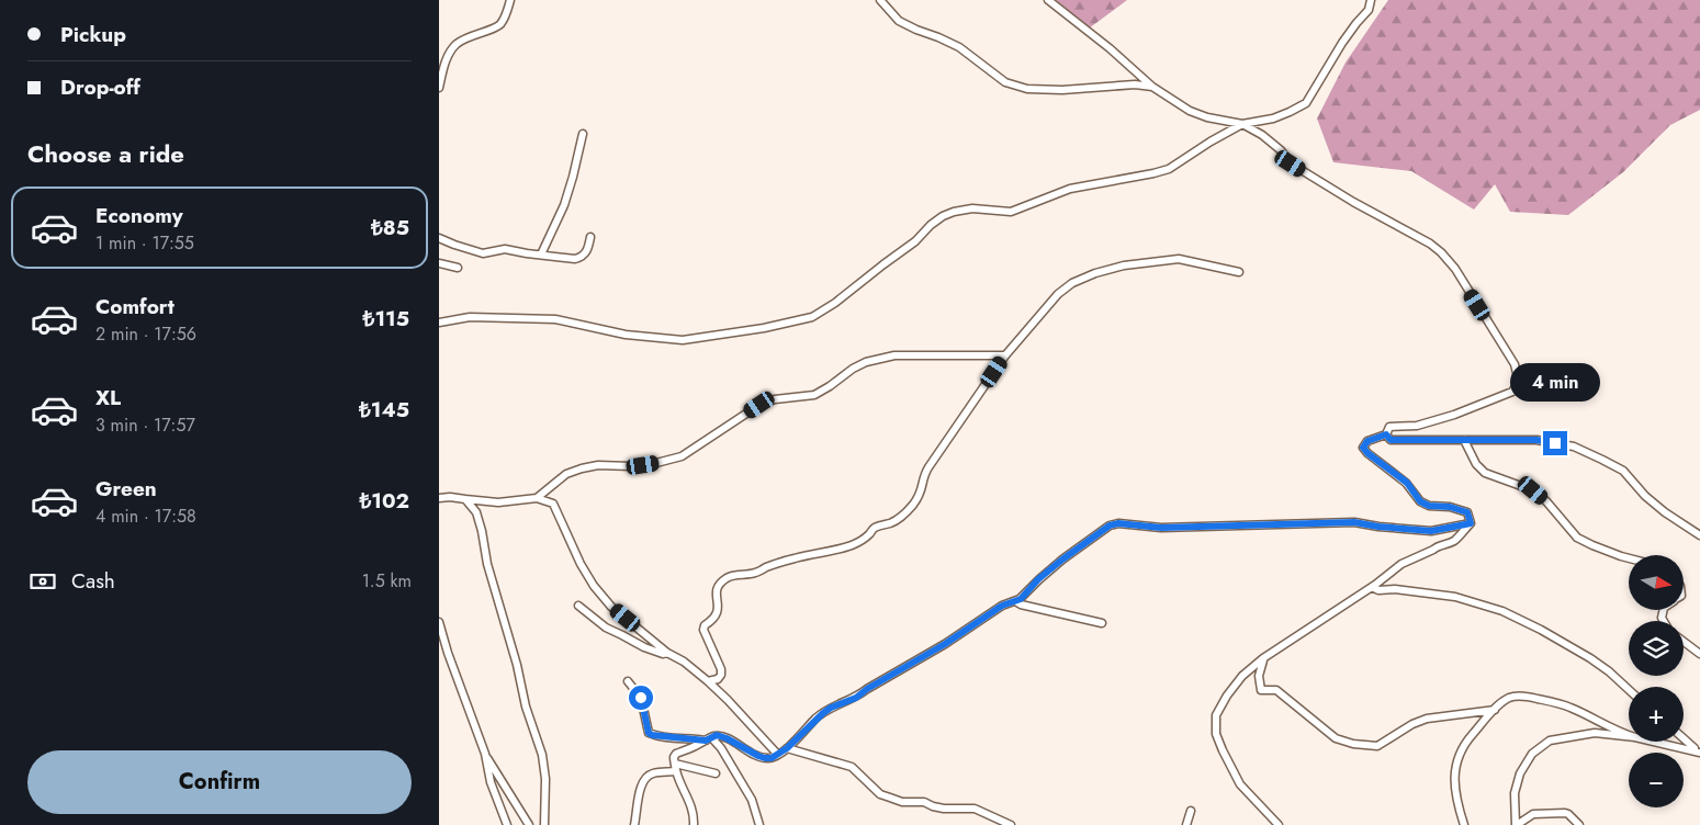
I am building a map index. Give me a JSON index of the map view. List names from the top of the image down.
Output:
{
  "north": "right",
  "page": {
    "banner": ["Pickup", "Drop-off"],
    "heading": "Choose a ride",
    "list": [
      {
        "name": "Economy",
        "note": "1 min · 17:55",
        "value": "₺85"
      },
      {
        "name": "Comfort",
        "note": "2 min · 17:56",
        "value": "₺115"
      },
      {
        "name": "XL",
        "note": "3 min · 17:57",
        "value": "₺145"
      },
      {
        "name": "Green",
        "note": "4 min · 17:58",
        "value": "₺102"
      }
    ],
    "bubble": "4 min",
    "pay": ["Cash", "1.5 km"],
    "map_buttons": ["+", "−"],
    "buttons": "Confirm"
  }
}
